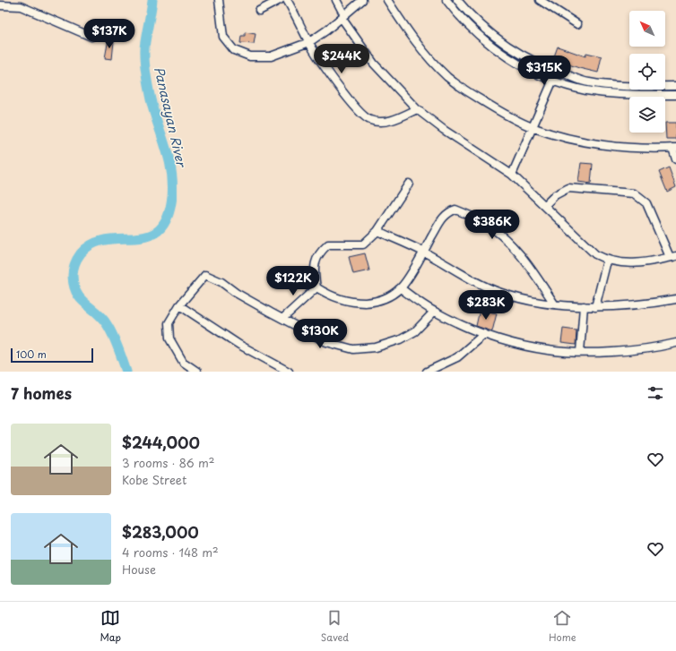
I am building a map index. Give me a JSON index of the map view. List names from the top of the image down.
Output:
{
  "water": ["Panasayan River"],
  "scale_bar": "100 m",
  "north": "top left",
  "page": {
    "price": [
      "$137K",
      "$244K",
      "$315K",
      "$386K",
      "$122K",
      "$283K",
      "$130K"
    ],
    "scale": "100 m",
    "heading": "7 homes",
    "list": [
      {
        "name": "$244,000",
        "note": "3 rooms · 86 m² · Kobe Street"
      },
      {
        "name": "$283,000",
        "note": "4 rooms · 148 m² · House"
      }
    ],
    "tabs": ["Map", "Saved", "Home"]
  }
}
